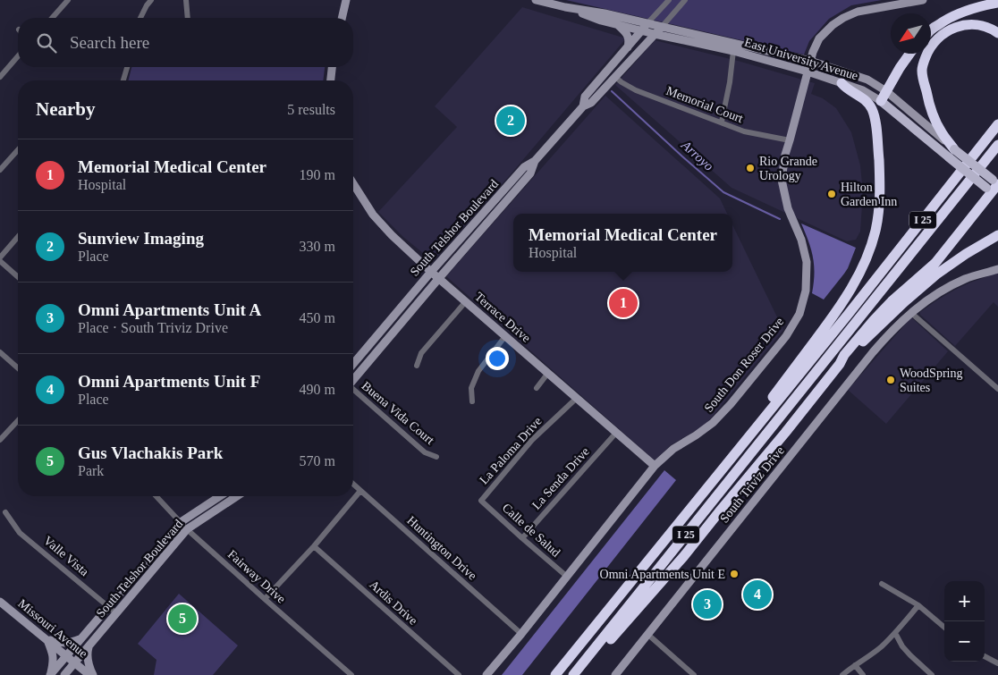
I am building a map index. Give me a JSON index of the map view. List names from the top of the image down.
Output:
{
  "streets": {
    "highway": ["I 25"],
    "main road": [
      "East University Avenue",
      "South Telshor Boulevard",
      "Terrace Drive",
      "South Don Roser Drive",
      "South Triviz Drive",
      "Missouri Avenue"
    ],
    "street": [
      "Memorial Court",
      "Buena Vida Court",
      "La Paloma Drive",
      "La Senda Drive",
      "Calle de Salud",
      "Huntington Drive",
      "Valle Vista",
      "Fairway Drive",
      "Ardis Drive"
    ]
  },
  "crossings": [
    ["East University Avenue", "South Telshor Boulevard"],
    ["East University Avenue", "South Don Roser Drive"],
    ["Memorial Court", "South Telshor Boulevard"],
    ["Memorial Court", "South Don Roser Drive"],
    ["South Telshor Boulevard", "Terrace Drive"],
    ["South Telshor Boulevard", "Valle Vista"],
    ["South Telshor Boulevard", "Fairway Drive"],
    ["South Telshor Boulevard", "Missouri Avenue"],
    ["Terrace Drive", "South Don Roser Drive"],
    ["Terrace Drive", "La Paloma Drive"],
    ["Terrace Drive", "La Senda Drive"],
    ["South Don Roser Drive", "Calle de Salud"],
    ["South Don Roser Drive", "Huntington Drive"],
    ["La Paloma Drive", "Calle de Salud"],
    ["La Senda Drive", "Calle de Salud"]
  ],
  "water": ["Arroyo"],
  "places": [
    "Rio Grande Urology",
    "Hilton Garden Inn",
    "WoodSpring Suites",
    "Omni Apartments Unit E"
  ],
  "north": "bottom left",
  "page": {
    "search": "Search here",
    "heading": ["Nearby", "5 results"],
    "pins": [
      "2",
      "1",
      "4",
      "3",
      "5"
    ],
    "list": [
      {
        "mark": "1",
        "name": "Memorial Medical Center",
        "note": "Hospital",
        "value": "190 m"
      },
      {
        "mark": "2",
        "name": "Sunview Imaging",
        "note": "Place",
        "value": "330 m"
      },
      {
        "mark": "3",
        "name": "Omni Apartments Unit A",
        "note": "Place · South Triviz Drive",
        "value": "450 m"
      },
      {
        "mark": "4",
        "name": "Omni Apartments Unit F",
        "note": "Place",
        "value": "490 m"
      },
      {
        "mark": "5",
        "name": "Gus Vlachakis Park",
        "note": "Park",
        "value": "570 m"
      }
    ],
    "popup": ["Memorial Medical Center", "Hospital"],
    "map_buttons": ["+", "−"]
  }
}
